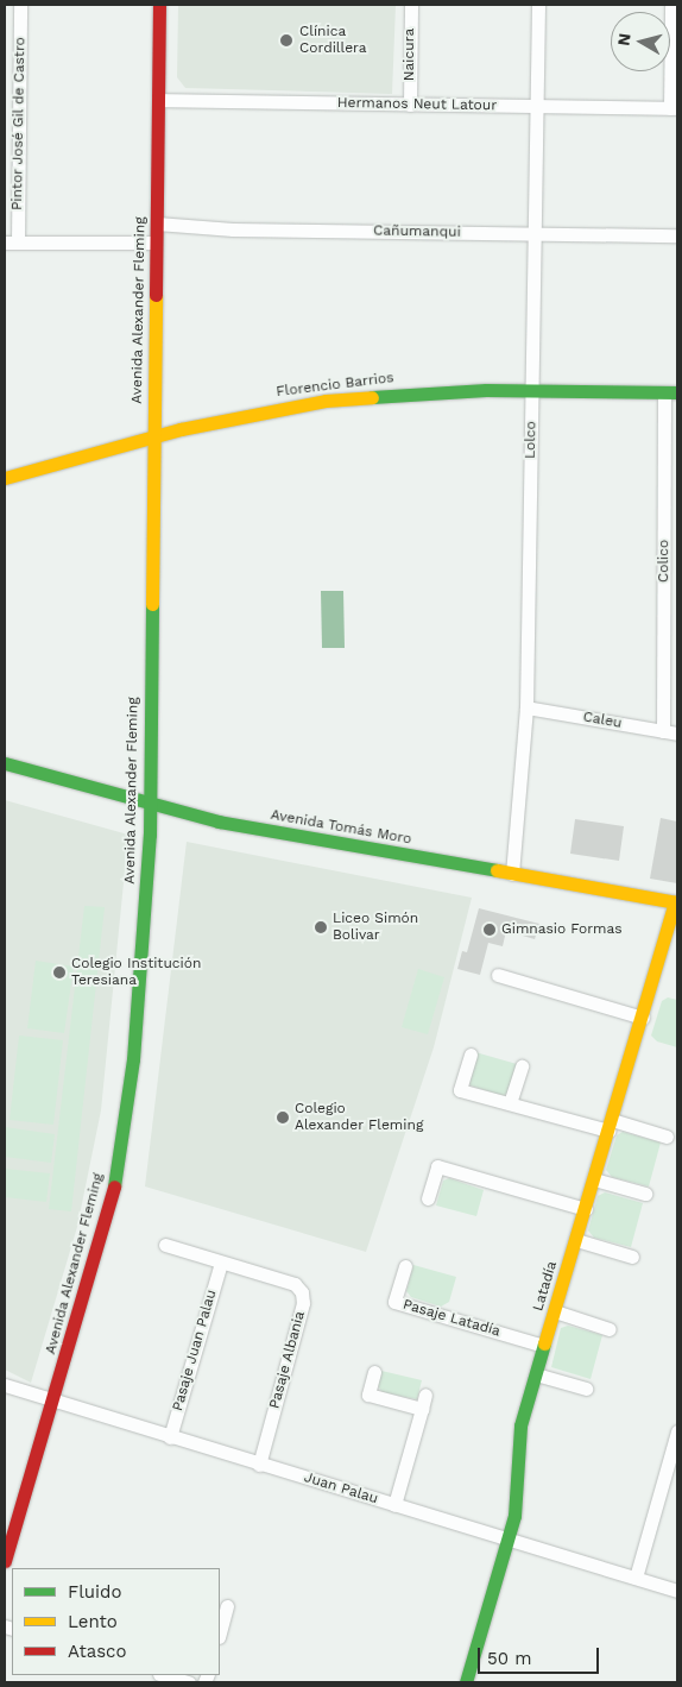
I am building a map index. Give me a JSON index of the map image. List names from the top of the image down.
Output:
{
  "streets": {
    "main road": [
      "Avenida Alexander Fleming",
      "Florencio Barrios",
      "Avenida Tomás Moro",
      "Latadía"
    ],
    "street": [
      "Naicura",
      "Hermanos Neut Latour",
      "Pintor José Gil de Castro",
      "Cañumanqui",
      "Lolco",
      "Colico",
      "Caleu",
      "Pasaje Latadía",
      "Pasaje Juan Palau",
      "Pasaje Albania",
      "Juan Palau"
    ]
  },
  "crossings": [
    ["Naicura", "Hermanos Neut Latour"],
    ["Hermanos Neut Latour", "Avenida Alexander Fleming"],
    ["Hermanos Neut Latour", "Lolco"],
    ["Cañumanqui", "Avenida Alexander Fleming"],
    ["Cañumanqui", "Lolco"],
    ["Avenida Alexander Fleming", "Florencio Barrios"],
    ["Avenida Alexander Fleming", "Avenida Tomás Moro"],
    ["Avenida Alexander Fleming", "Juan Palau"],
    ["Florencio Barrios", "Lolco"],
    ["Florencio Barrios", "Colico"],
    ["Lolco", "Caleu"],
    ["Lolco", "Avenida Tomás Moro"],
    ["Colico", "Caleu"],
    ["Avenida Tomás Moro", "Latadía"],
    ["Latadía", "Pasaje Latadía"],
    ["Latadía", "Juan Palau"],
    ["Pasaje Juan Palau", "Pasaje Albania"],
    ["Pasaje Juan Palau", "Juan Palau"],
    ["Pasaje Albania", "Juan Palau"]
  ],
  "places": [
    "Clínica Cordillera",
    "Liceo Simón Bolivar",
    "Gimnasio Formas",
    "Colegio Institución Teresiana",
    "Colegio Alexander Fleming"
  ],
  "legend": ["Fluido", "Lento", "Atasco"],
  "scale_bar": "50 m",
  "north": "left"
}
